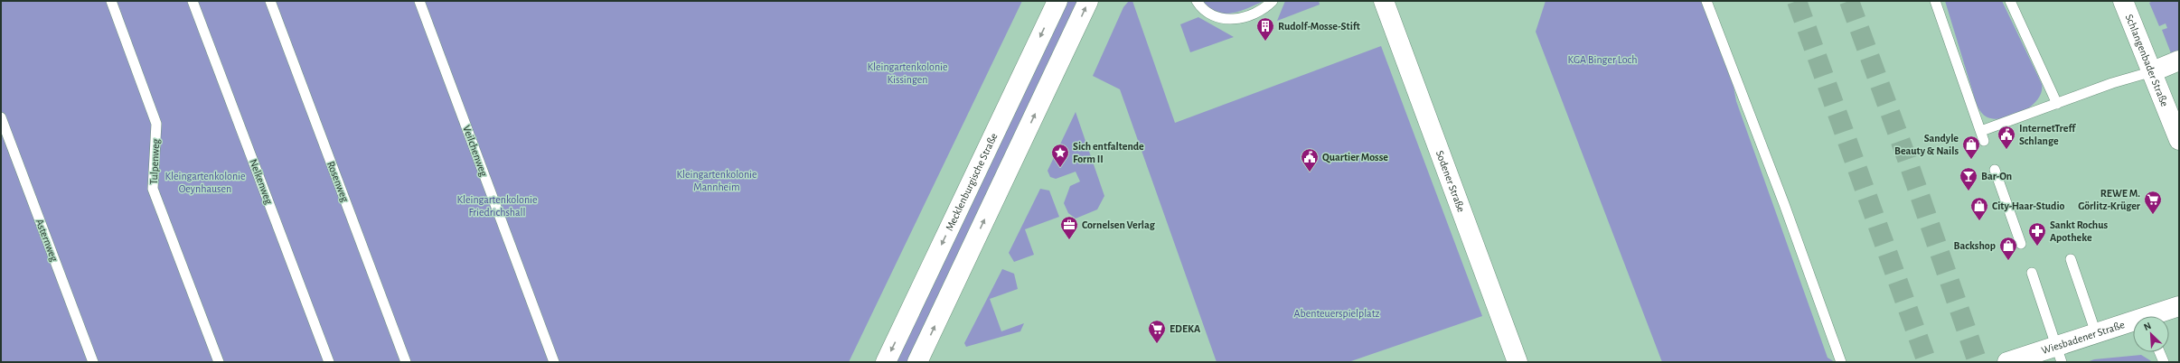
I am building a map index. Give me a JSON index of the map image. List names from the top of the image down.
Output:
{
  "streets": {
    "main road": [
      "Schlangenbader Straße",
      "Mecklenburgische Straße",
      "Sodener Straße",
      "Wiesbadener Straße"
    ],
    "lane": [
      "Veilchenweg",
      "Tulpenweg",
      "Nelkenweg",
      "Rosenweg",
      "Asternweg"
    ]
  },
  "parks": [
    "KGA Binger Loch",
    "Kleingartenkolonie Kissingen",
    "Kleingartenkolonie Mannheim",
    "Kleingartenkolonie Oeynhausen",
    "Kleingartenkolonie Friedrichshall",
    "Abenteuerspielplatz"
  ],
  "places": {
    "building": ["Rudolf-Mosse-Stift"],
    "public building": ["InternetTreff Schlange", "Quartier Mosse"],
    "shop": ["Sandyle Beauty & Nails", "City-Haar-Studio", "Backshop"],
    "place": ["Sich entfaltende Form II"],
    "bar": ["Bar-On"],
    "supermarket": ["REWE M. Görlitz-Krüger", "EDEKA"],
    "office": ["Cornelsen Verlag"],
    "pharmacy": ["Sankt Rochus Apotheke"]
  },
  "north": "top left"
}
